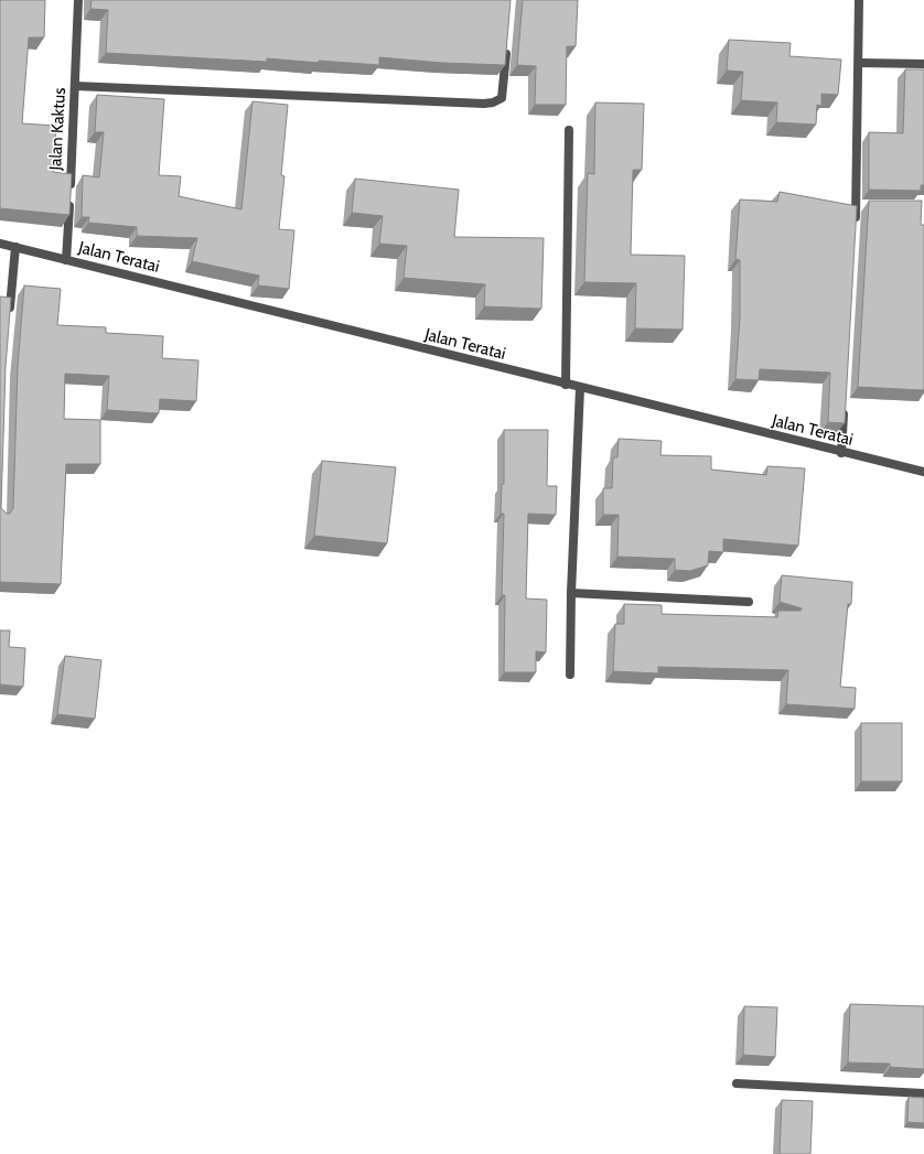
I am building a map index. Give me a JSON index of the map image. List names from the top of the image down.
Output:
{
  "streets": {
    "street": ["Jalan Kaktus", "Jalan Teratai"]
  },
  "crossings": [
    ["Jalan Kaktus", "Jalan Teratai"]
  ]
}
